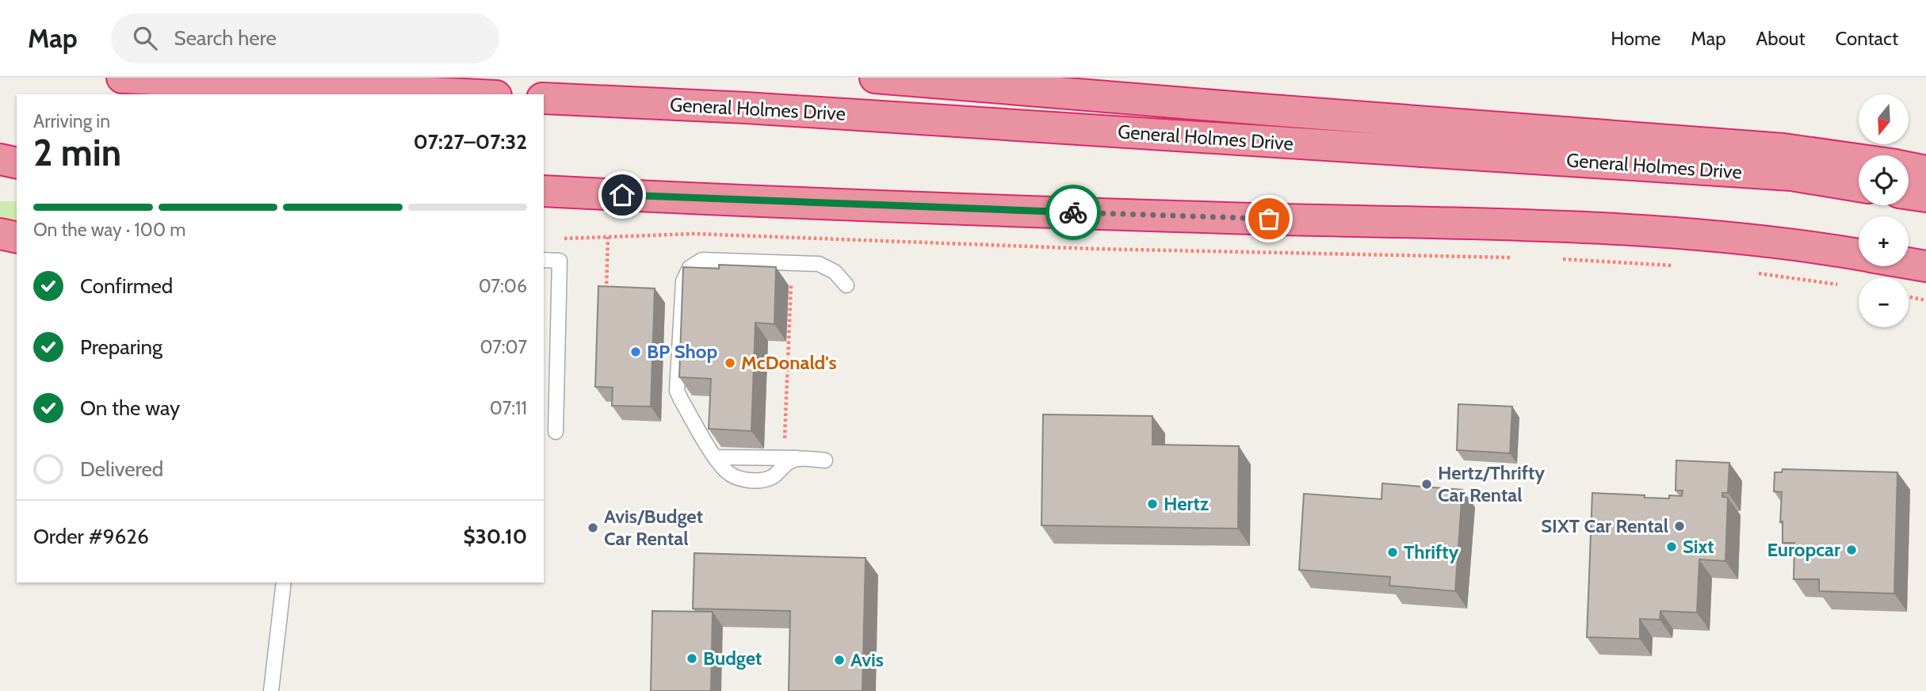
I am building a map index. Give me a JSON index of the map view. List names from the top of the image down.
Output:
{
  "streets": {
    "highway": ["General Holmes Drive"]
  },
  "places": [
    "BP Shop",
    "McDonald's",
    "Hertz/Thrifty Car Rental",
    "Hertz",
    "SIXT Car Rental",
    "Avis/Budget Car Rental",
    "Sixt",
    "Europcar",
    "Thrifty",
    "Budget",
    "Avis"
  ],
  "north": "bottom",
  "page": {
    "header": "Map",
    "search": "Search here",
    "nav": [
      "Home",
      "Map",
      "About",
      "Contact"
    ],
    "map_buttons": ["+", "−"],
    "heading": ["2 min", "Arriving in", "07:27–07:32"],
    "panel": ["Order #9626", "$30.10"],
    "bar": "On the way · 100 m",
    "list": [
      ["Confirmed", "07:06"],
      ["Preparing", "07:07"],
      ["On the way", "07:11"],
      "Delivered"
    ]
  }
}
